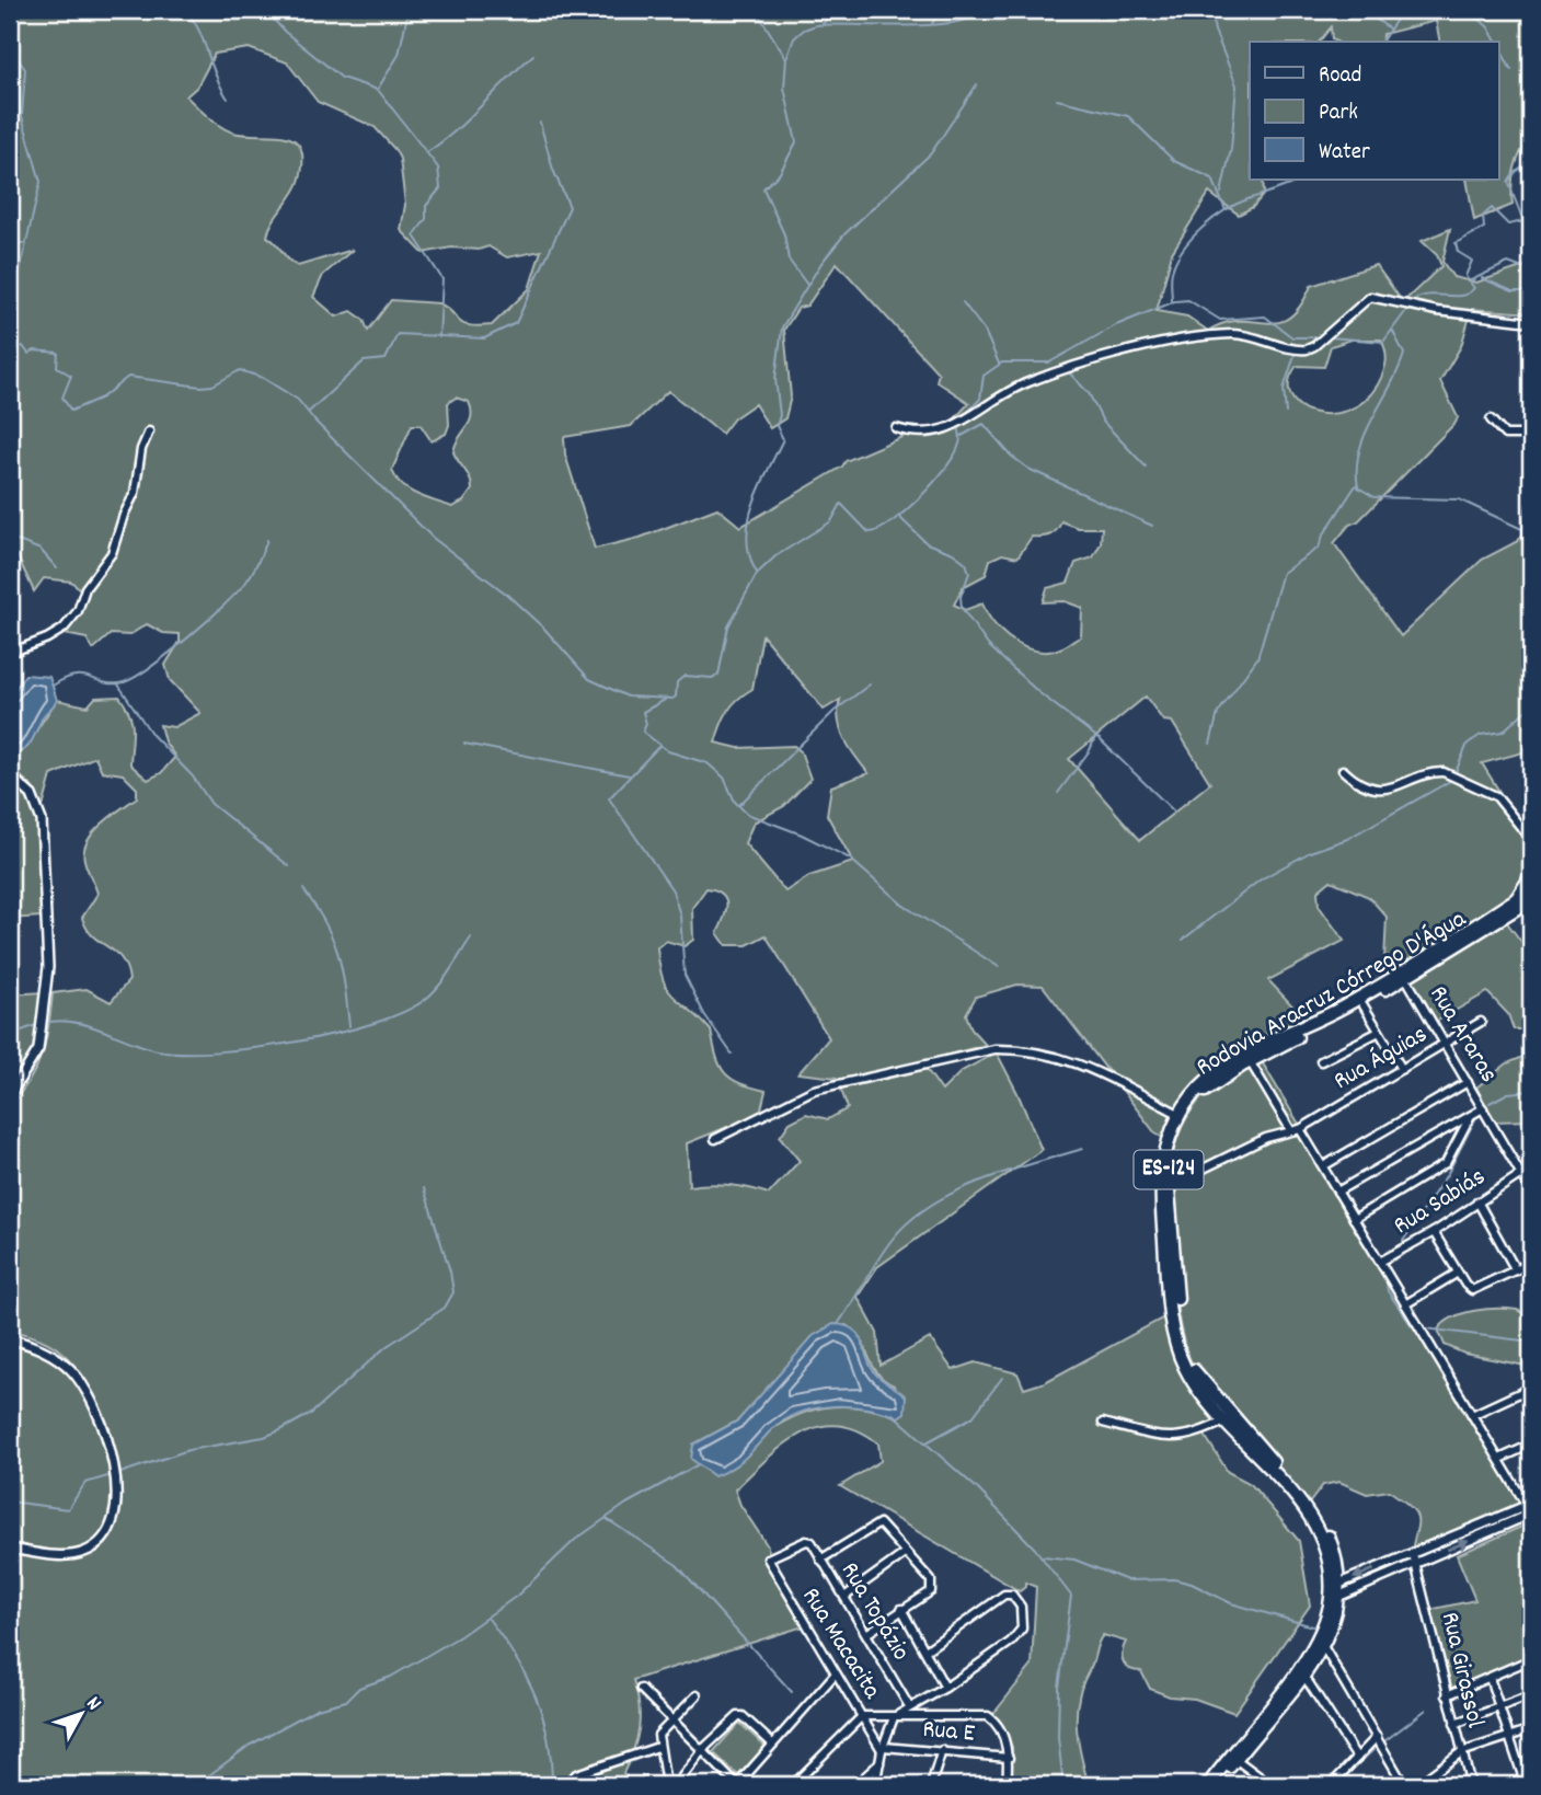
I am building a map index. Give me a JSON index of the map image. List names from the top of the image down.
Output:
{
  "streets": {
    "main road": ["Rodovia Aracruz Córrego D'Água", "ES-124"],
    "street": [
      "Rua Araras",
      "Rua Águias",
      "Rua Sabiás",
      "Rua Topázio",
      "Rua Macacita",
      "Rua Girassol",
      "Rua E"
    ]
  },
  "crossings": [
    ["Rodovia Aracruz Córrego D'Água", "Rua Araras"],
    ["Rodovia Aracruz Córrego D'Água", "ES-124"],
    ["Rua Araras", "Rua Águias"],
    ["Rua Araras", "Rua Sabiás"],
    ["Rua Topázio", "Rua Macacita"],
    ["Rua Macacita", "Rua E"]
  ],
  "legend": ["Road", "Park", "Water"],
  "north": "top right"
}
